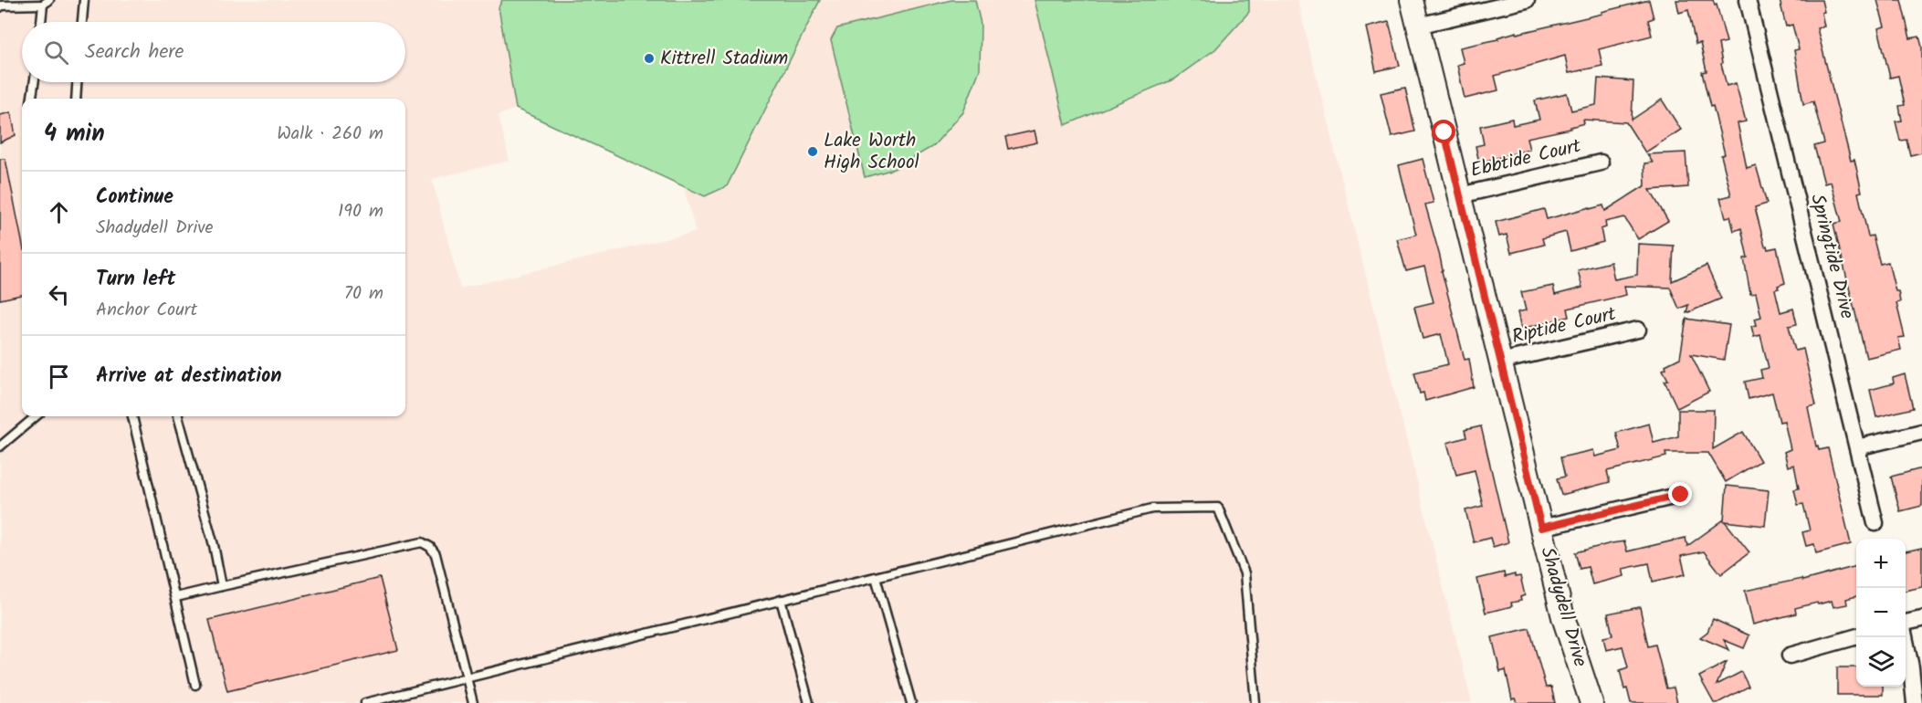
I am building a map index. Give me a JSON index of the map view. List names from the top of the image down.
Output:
{
  "streets": {
    "street": [
      "Ebbtide Court",
      "Springtide Drive",
      "Riptide Court",
      "Shadydell Drive"
    ]
  },
  "crossings": [
    ["Ebbtide Court", "Shadydell Drive"],
    ["Riptide Court", "Shadydell Drive"]
  ],
  "places": ["Kittrell Stadium", "Lake Worth High School"],
  "page": {
    "search": "Search here",
    "heading": ["4 min", "Walk · 260 m"],
    "list": [
      ["Continue", "Shadydell Drive", "190 m"],
      ["Turn left", "Anchor Court", "70 m"],
      "Arrive at destination"
    ],
    "map_buttons": ["+", "−"]
  }
}
